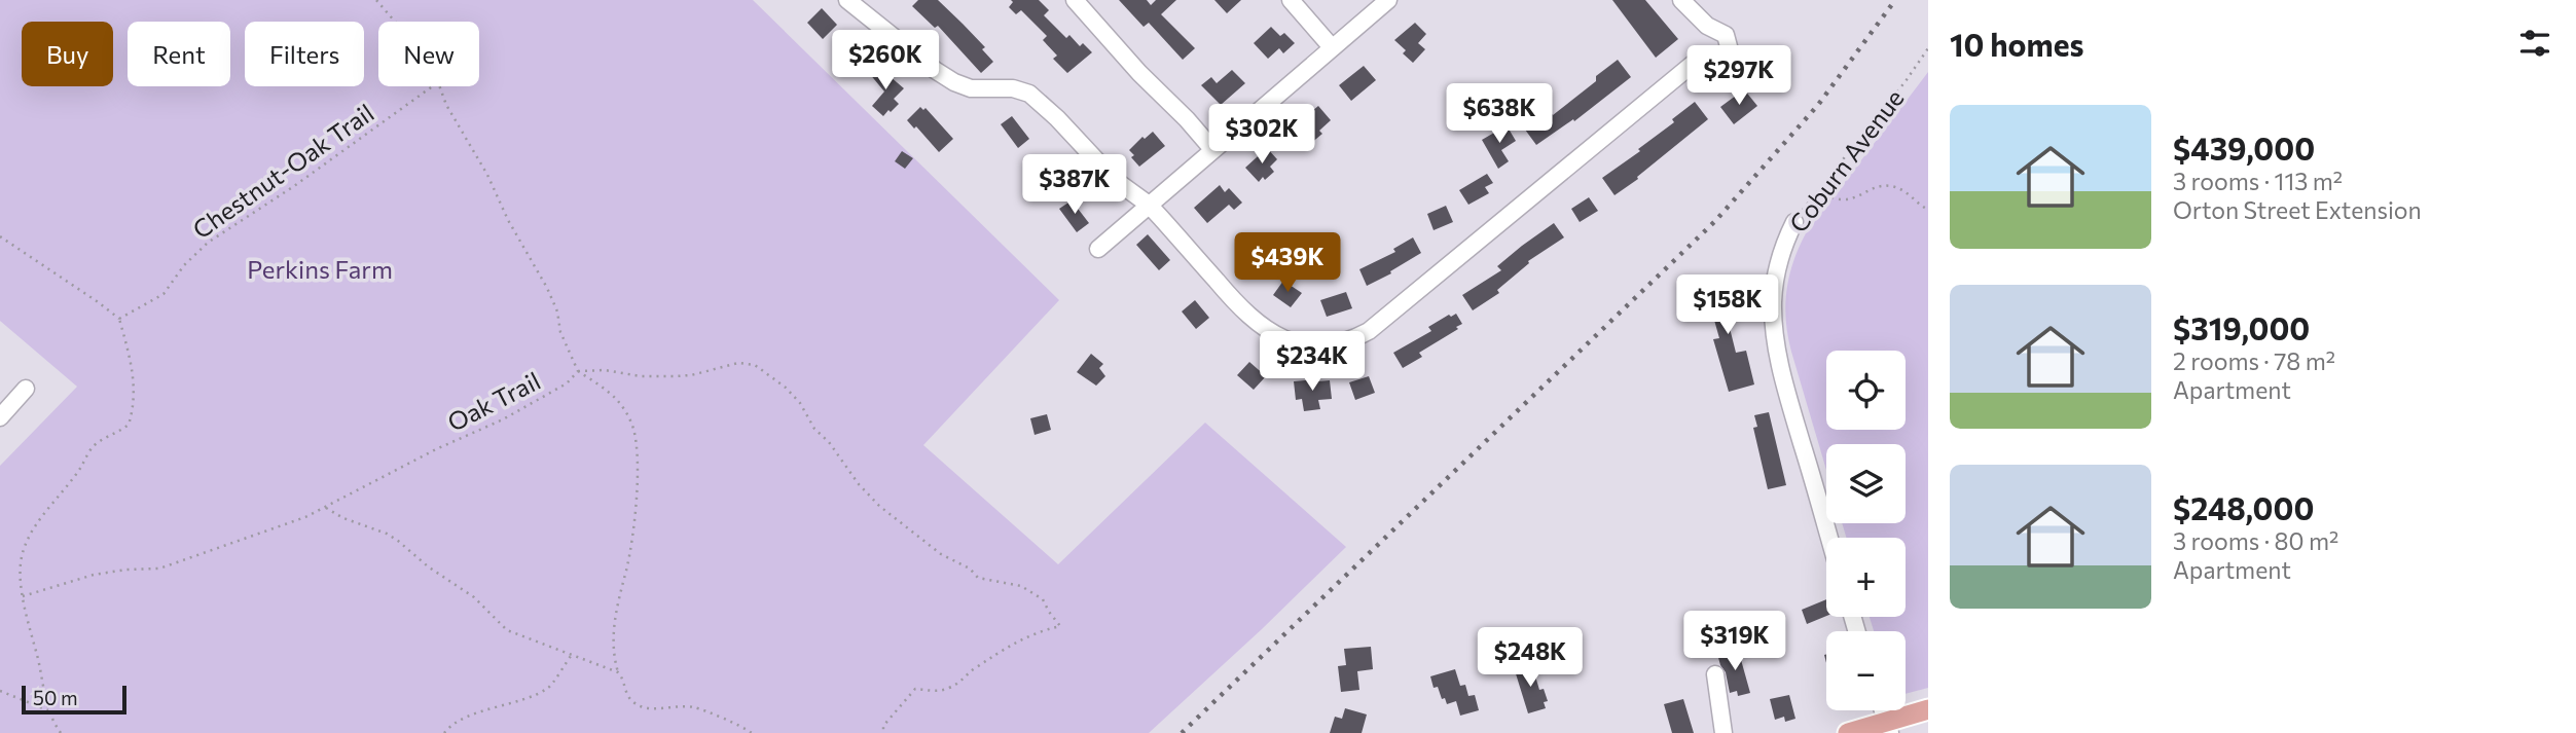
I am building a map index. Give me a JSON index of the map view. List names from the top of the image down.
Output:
{
  "streets": {
    "street": ["Coburn Avenue"],
    "path": ["Chestnut-Oak Trail", "Oak Trail"]
  },
  "parks": ["Perkins Farm"],
  "scale_bar": "50 m",
  "page": {
    "heading": "10 homes",
    "chip": [
      "Buy",
      "Rent",
      "Filters",
      "New"
    ],
    "price": [
      "$260K",
      "$297K",
      "$638K",
      "$302K",
      "$387K",
      "$439K",
      "$158K",
      "$234K",
      "$319K",
      "$248K"
    ],
    "list": [
      {
        "name": "$439,000",
        "note": "3 rooms · 113 m² · Orton Street Extension"
      },
      {
        "name": "$319,000",
        "note": "2 rooms · 78 m² · Apartment"
      },
      {
        "name": "$248,000",
        "note": "3 rooms · 80 m² · Apartment"
      }
    ],
    "map_buttons": ["+", "−"],
    "scale": "50 m"
  }
}
